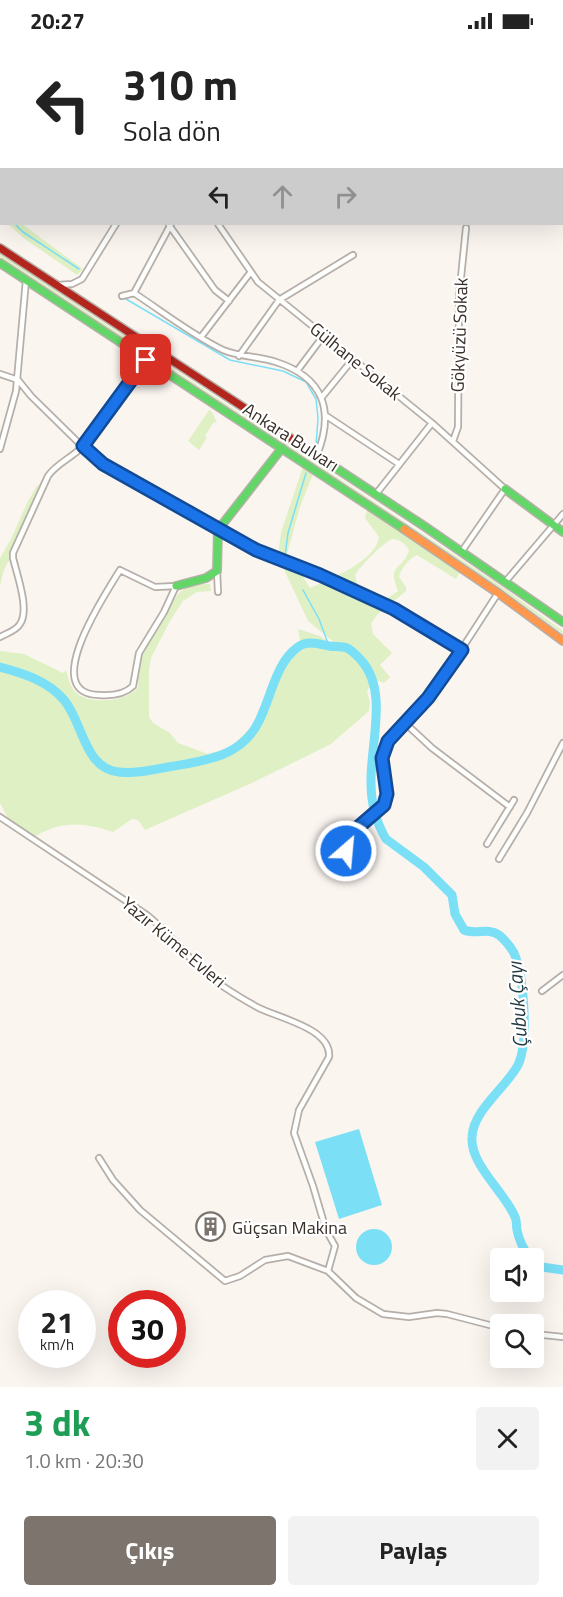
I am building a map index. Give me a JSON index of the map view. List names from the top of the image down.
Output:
{
  "streets": {
    "main road": ["Ankara Bulvarı"],
    "street": ["Gökyüzü Sokak", "Gülhane Sokak", "Yazır Küme Evleri"]
  },
  "crossings": [
    ["Gökyüzü Sokak", "Gülhane Sokak"]
  ],
  "water": ["Çubuk Çayı"],
  "places": {
    "building": ["Güçsan Makina"]
  },
  "page": {
    "status": "20:27",
    "turn": ["310 m", "Sola dön"],
    "speed": "21 km/h",
    "limit": "30",
    "heading": ["3 dk", "1.0 km · 20:30"],
    "buttons": ["Çıkış", "Paylaş"]
  }
}
